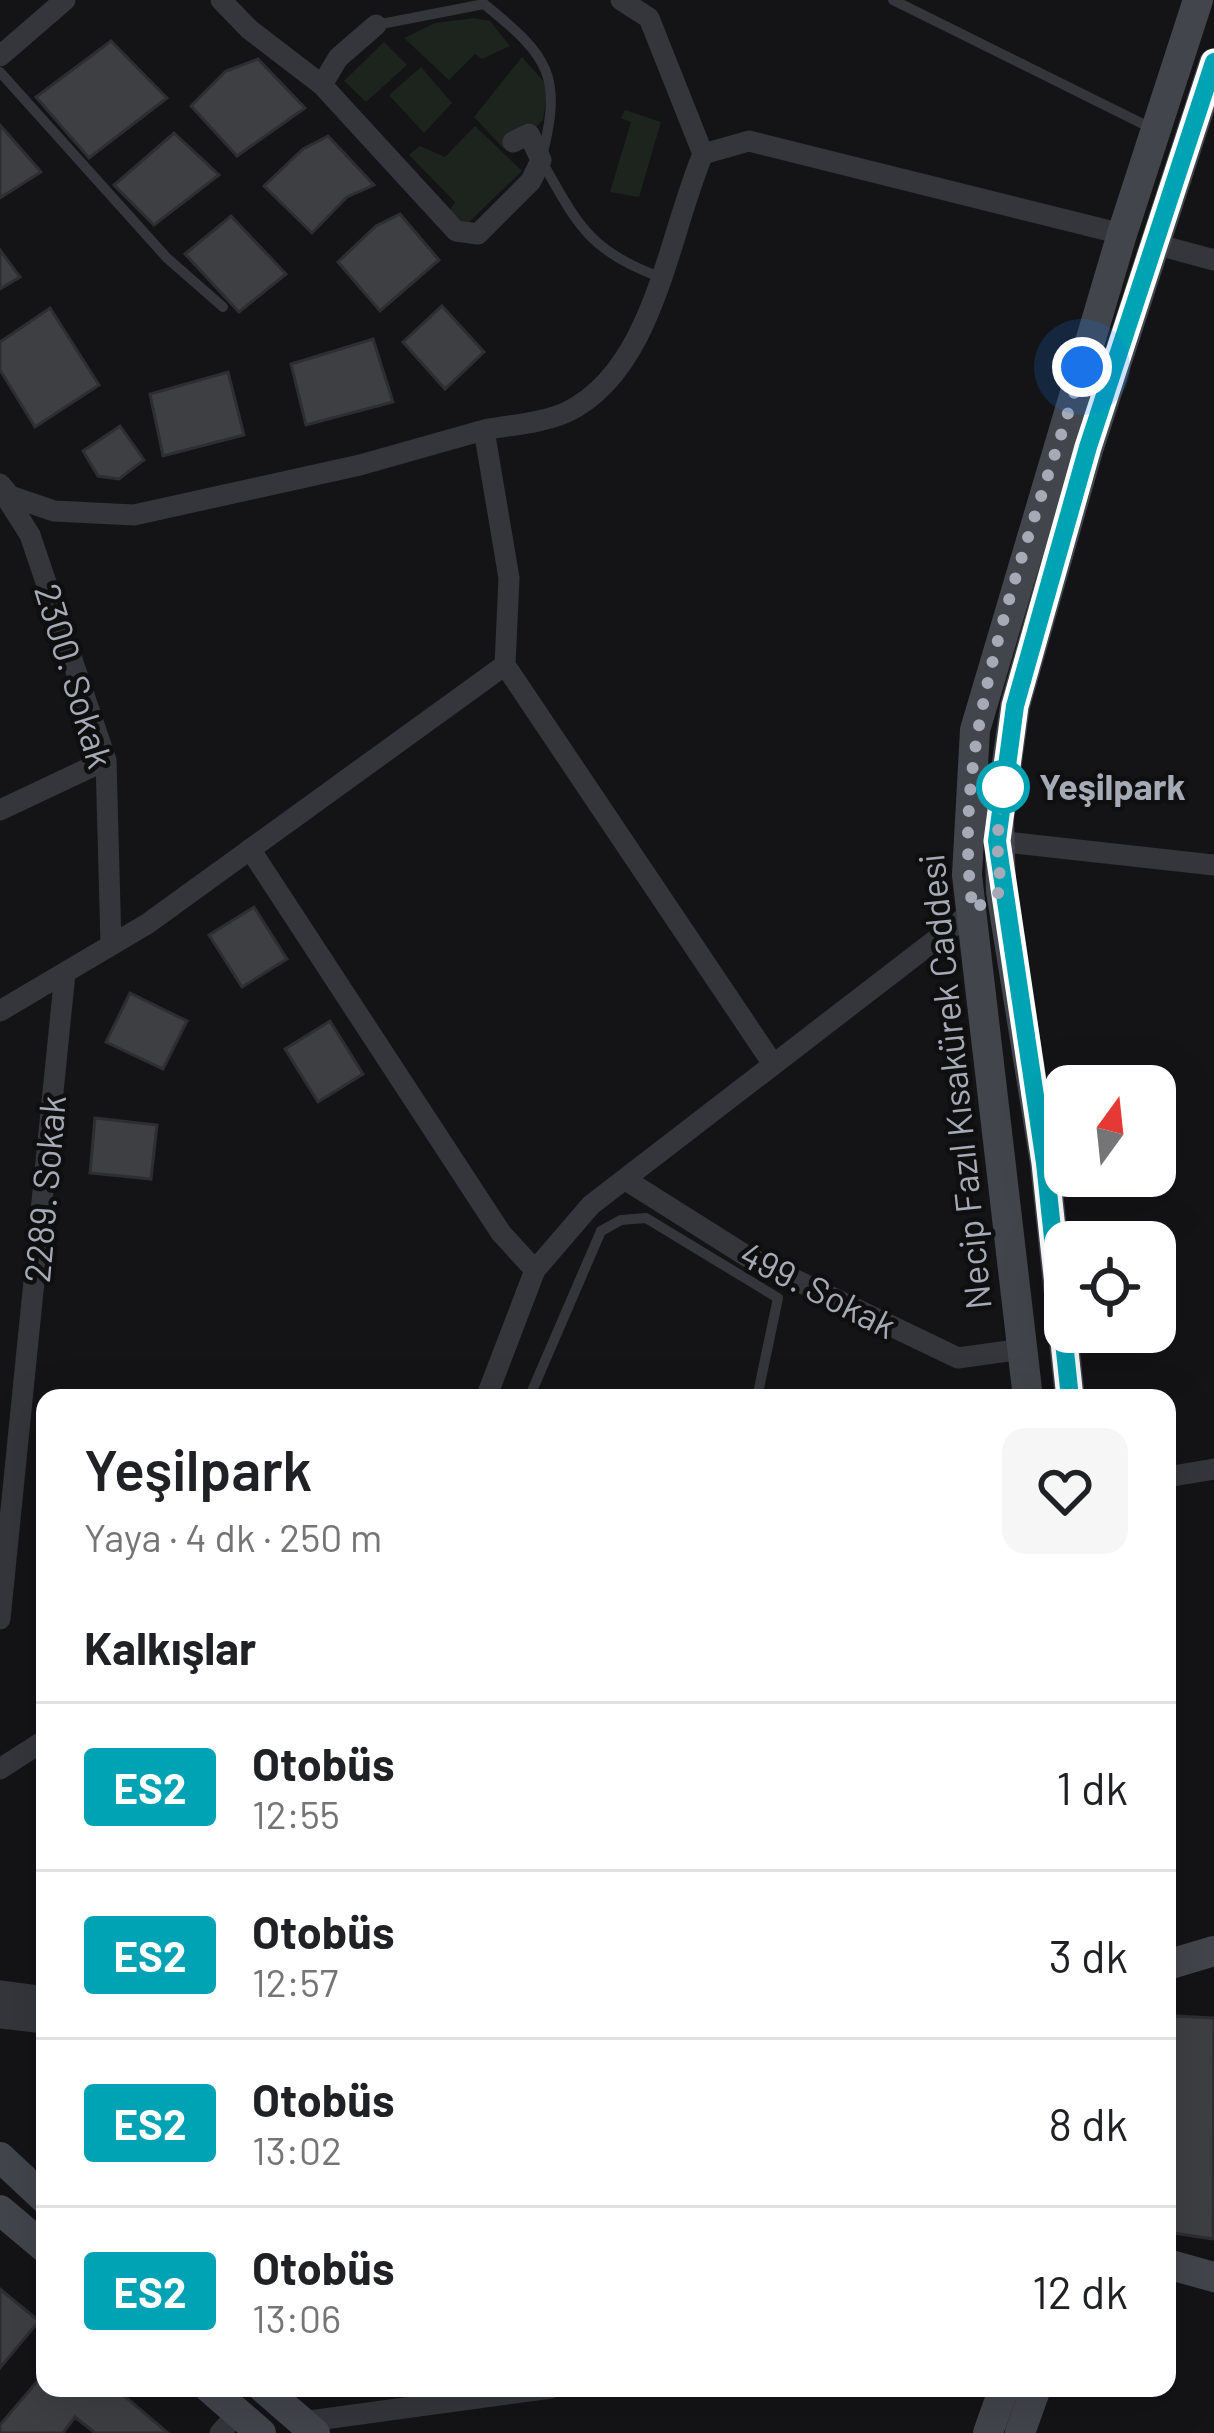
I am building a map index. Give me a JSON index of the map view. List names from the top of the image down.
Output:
{
  "streets": {
    "main road": ["Necip Fazıl Kısakürek Caddesi"],
    "street": ["2300. Sokak", "2289. Sokak", "499. Sokak"]
  },
  "crossings": [
    ["Necip Fazıl Kısakürek Caddesi", "499. Sokak"]
  ],
  "places": ["Yeşilpark"],
  "lines": ["bus line ES2"],
  "north": "top",
  "page": {
    "heading": [
      ["Yeşilpark", "Yaya · 4 dk · 250 m"],
      "Kalkışlar"
    ],
    "list": [
      {
        "mark": "ES2",
        "name": "Otobüs",
        "note": "12:55",
        "value": "1 dk"
      },
      {
        "mark": "ES2",
        "name": "Otobüs",
        "note": "12:57",
        "value": "3 dk"
      },
      {
        "mark": "ES2",
        "name": "Otobüs",
        "note": "13:02",
        "value": "8 dk"
      },
      {
        "mark": "ES2",
        "name": "Otobüs",
        "note": "13:06",
        "value": "12 dk"
      }
    ]
  }
}
